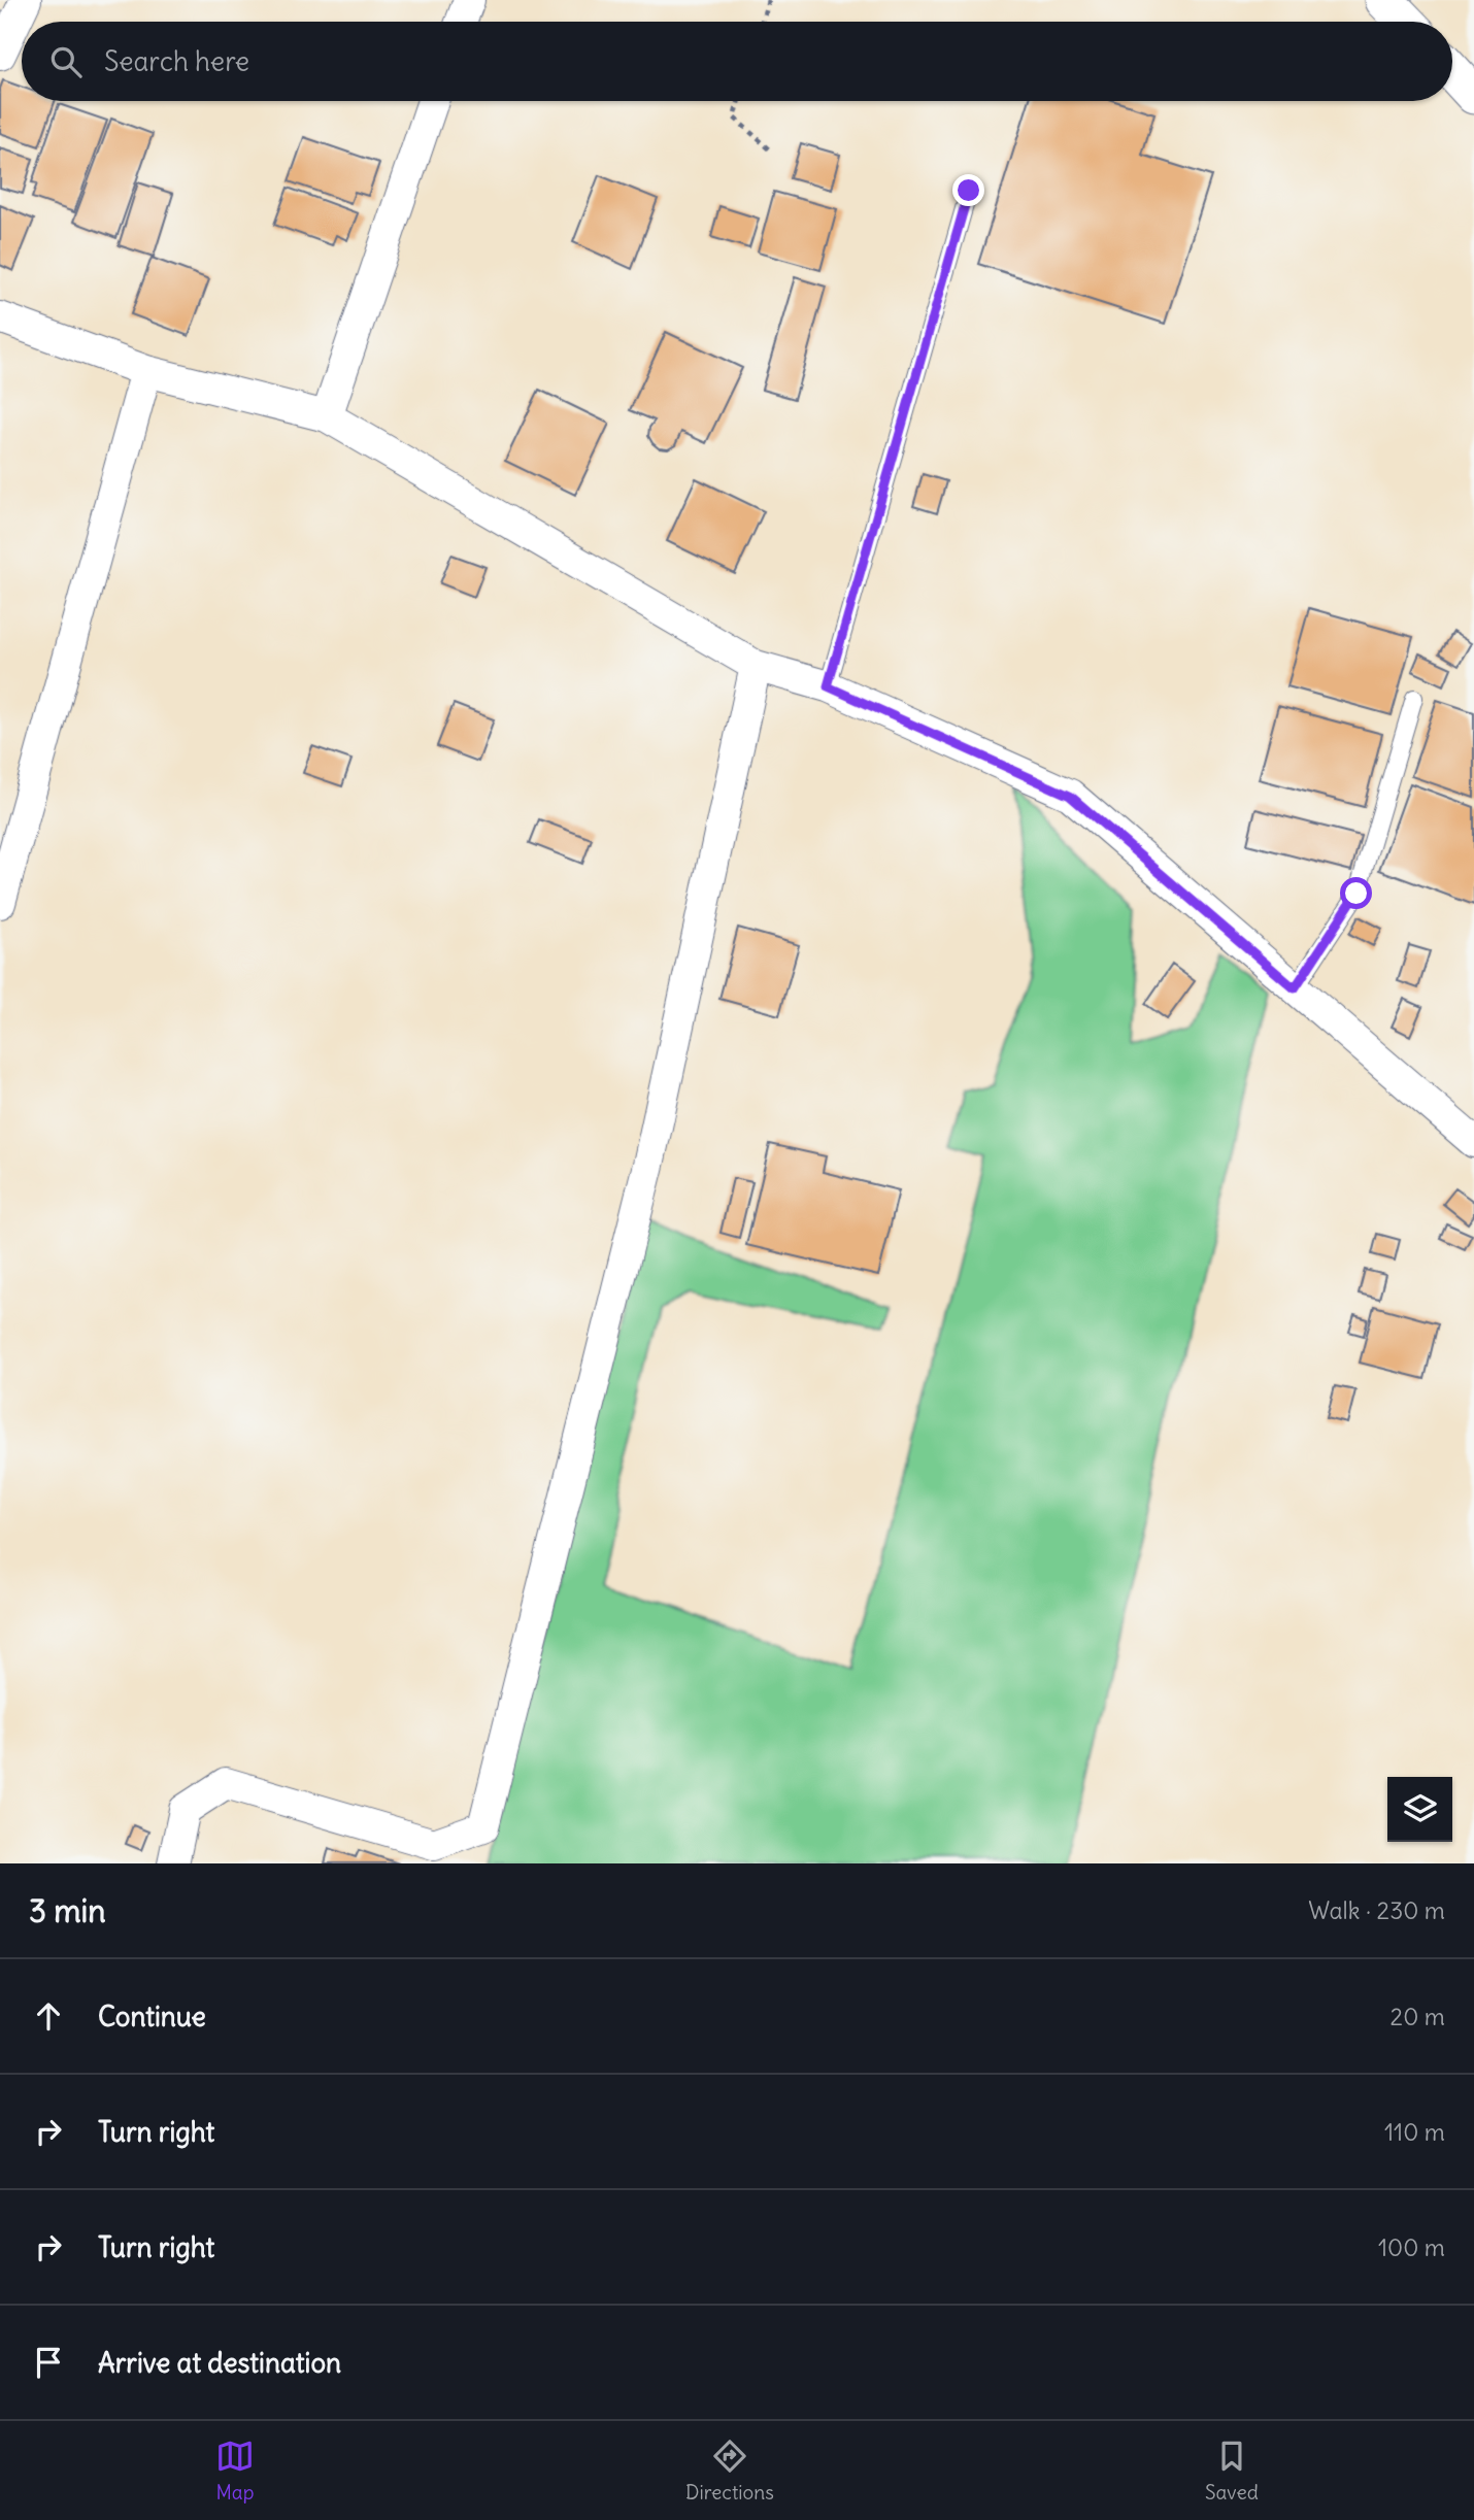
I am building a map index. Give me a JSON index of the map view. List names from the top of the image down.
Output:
{
  "page": {
    "search": "Search here",
    "heading": ["3 min", "Walk · 230 m"],
    "list": [
      ["Continue", "20 m"],
      ["Turn right", "110 m"],
      ["Turn right", "100 m"],
      "Arrive at destination"
    ],
    "nav": ["Map", "Directions", "Saved"]
  }
}
